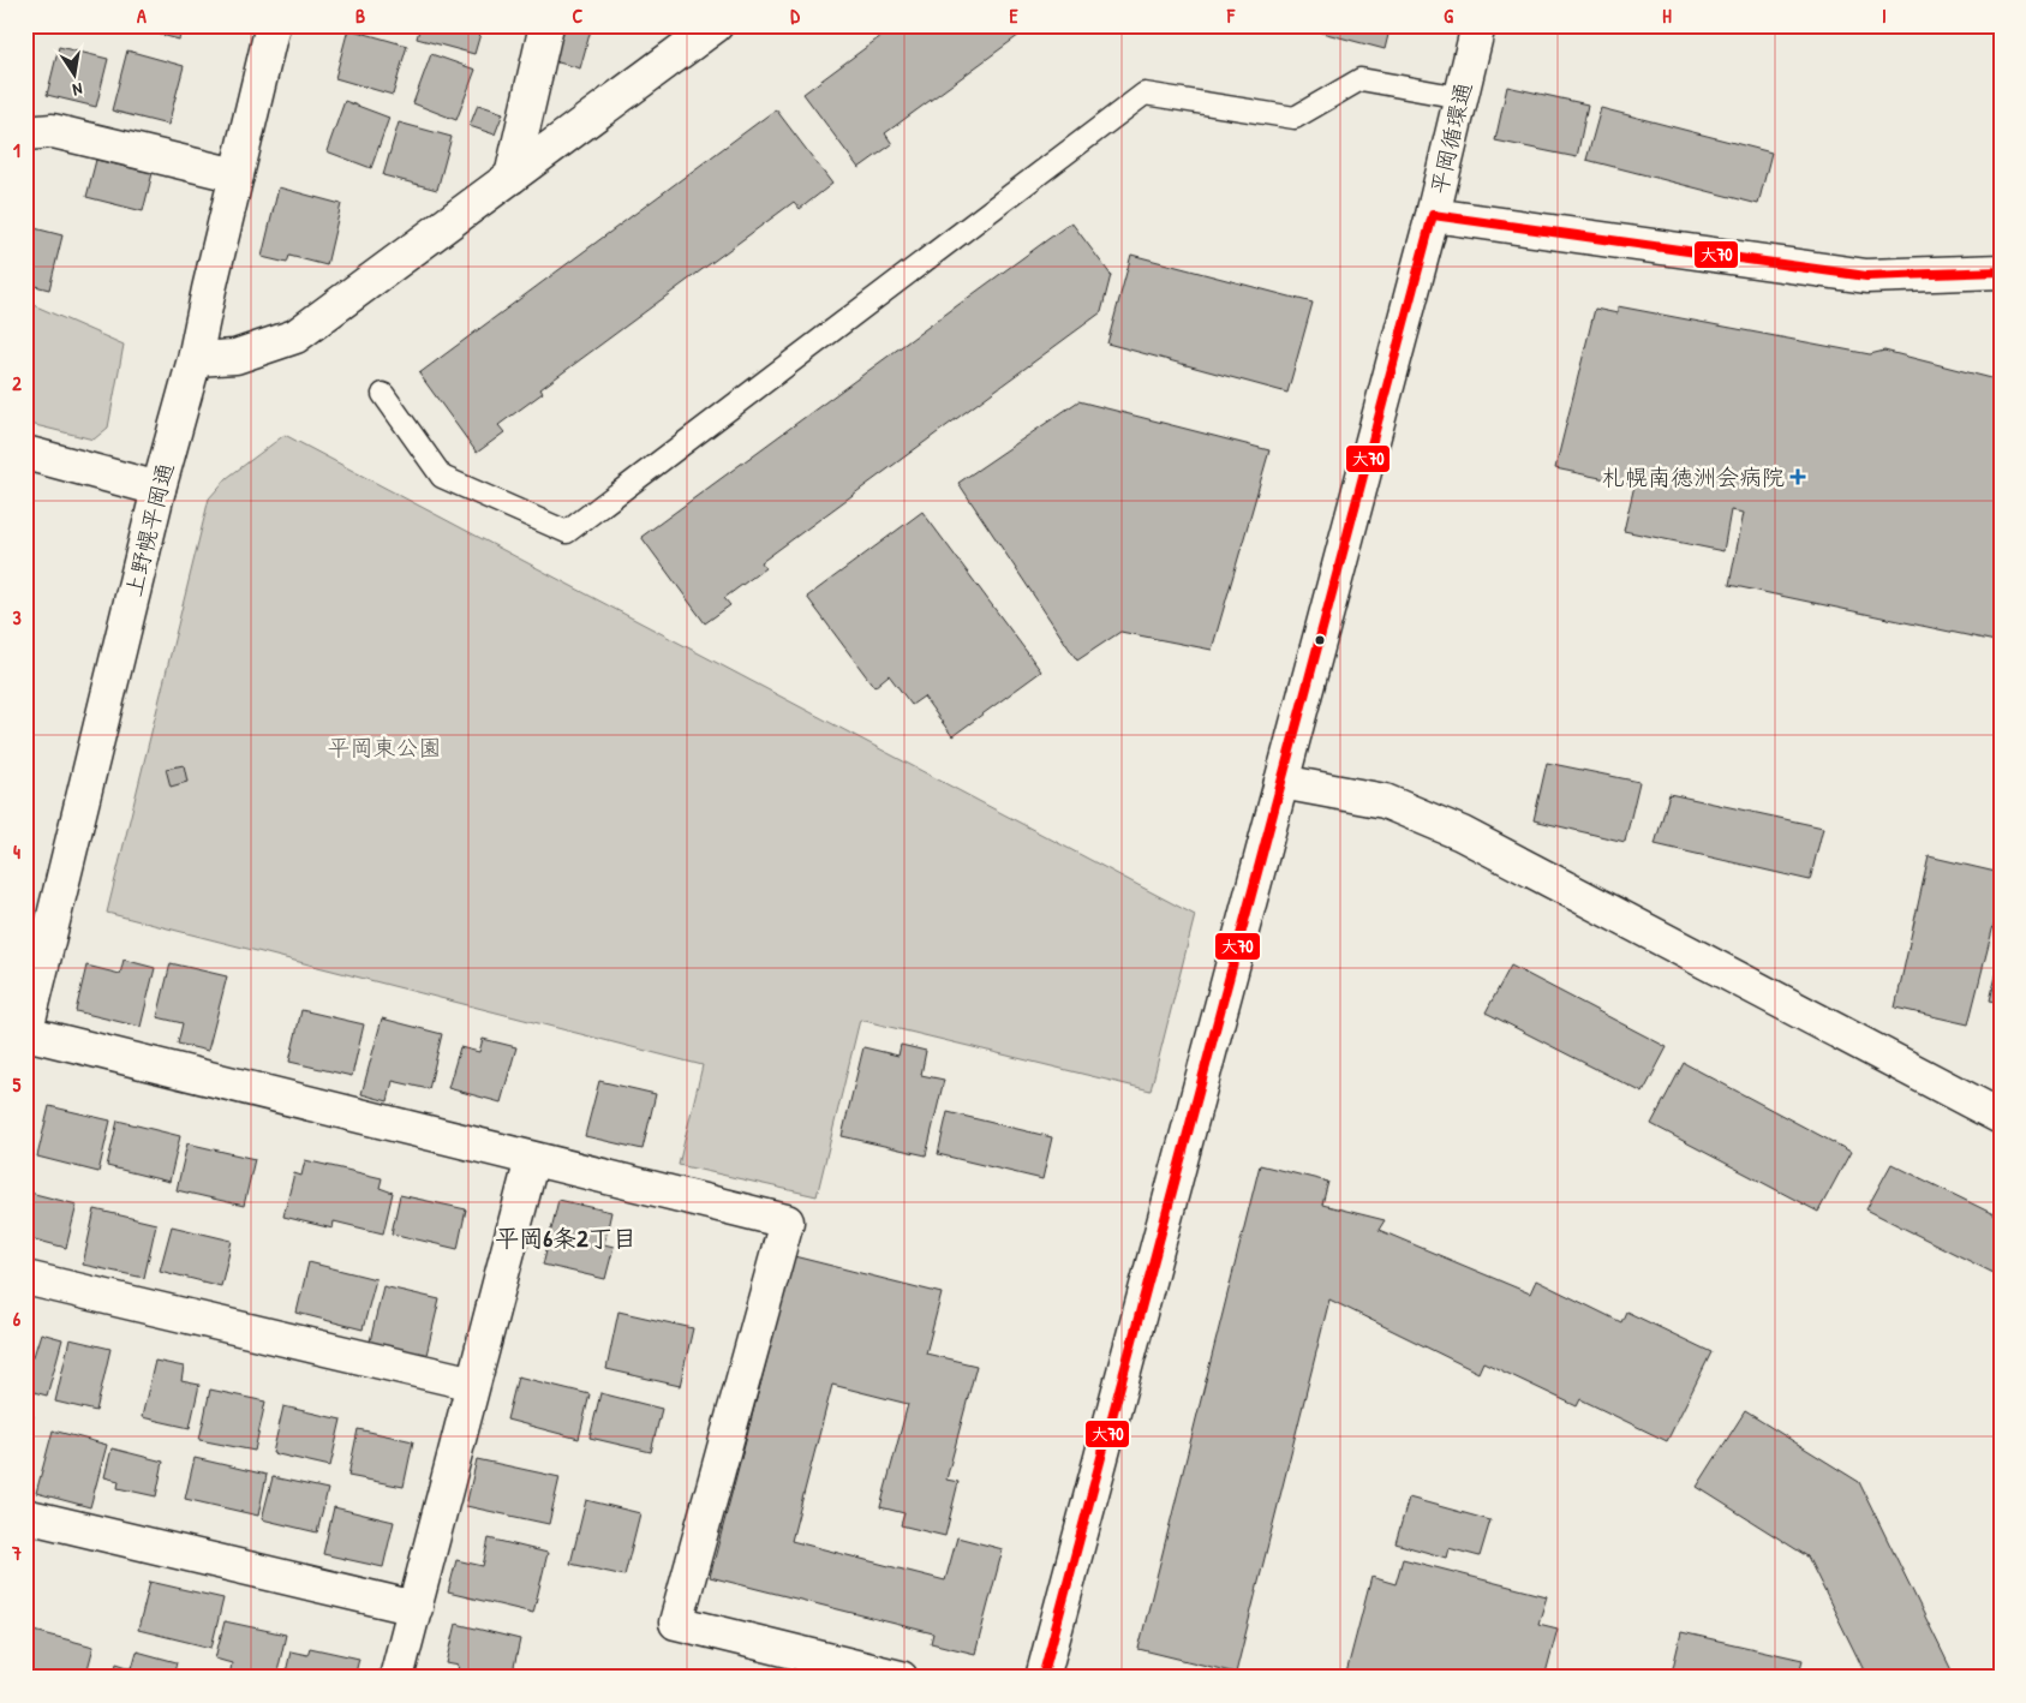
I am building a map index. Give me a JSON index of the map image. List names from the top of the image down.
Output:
{
  "streets": {
    "street": ["平岡循環通", "上野幌平岡通"]
  },
  "districts": ["平岡6条2丁目"],
  "parks": ["平岡東公園"],
  "places": {
    "health": ["札幌南徳洲会病院"]
  },
  "lines": ["transit line 大70"],
  "north": "bottom",
  "grid": {
    "columns": [
      "A",
      "B",
      "C",
      "D",
      "E",
      "F",
      "G",
      "H",
      "I"
    ],
    "rows": [
      "1",
      "2",
      "3",
      "4",
      "5",
      "6",
      "7"
    ]
  }
}
